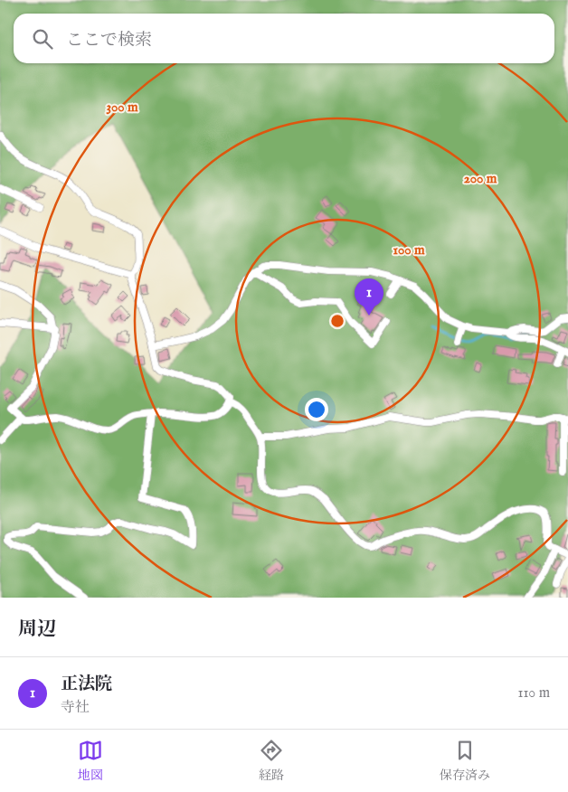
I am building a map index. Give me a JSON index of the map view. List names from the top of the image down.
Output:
{
  "page": {
    "search": "ここで検索",
    "pins": "1",
    "heading": "周辺",
    "list": [
      {
        "mark": "1",
        "name": "正法院",
        "note": "寺社",
        "value": "110 m"
      }
    ],
    "nav": ["地図", "経路", "保存済み"]
  },
  "rings": ["300 m", "200 m", "100 m"]
}
